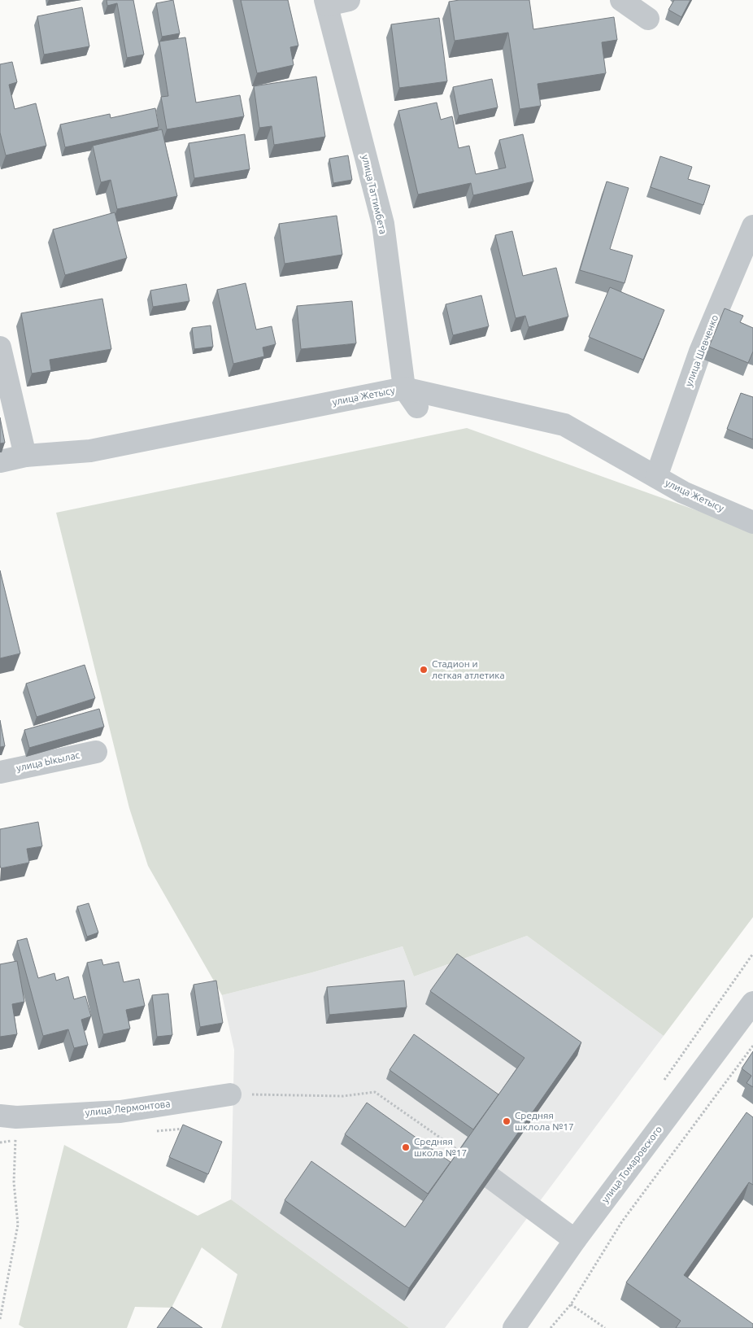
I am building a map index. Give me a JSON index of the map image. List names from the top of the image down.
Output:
{
  "streets": {
    "street": [
      "улица Таттимбета",
      "улица Шевченко",
      "улица Жетысу",
      "улица Ыкылас",
      "улица Лермонтова",
      "улица Томаровского"
    ]
  },
  "crossings": [
    ["улица Таттимбета", "улица Жетысу"],
    ["улица Шевченко", "улица Жетысу"]
  ],
  "places": ["Стадион и легкая атлетика", "Средняя шклола №17", "Средняя школа №17"]
}
